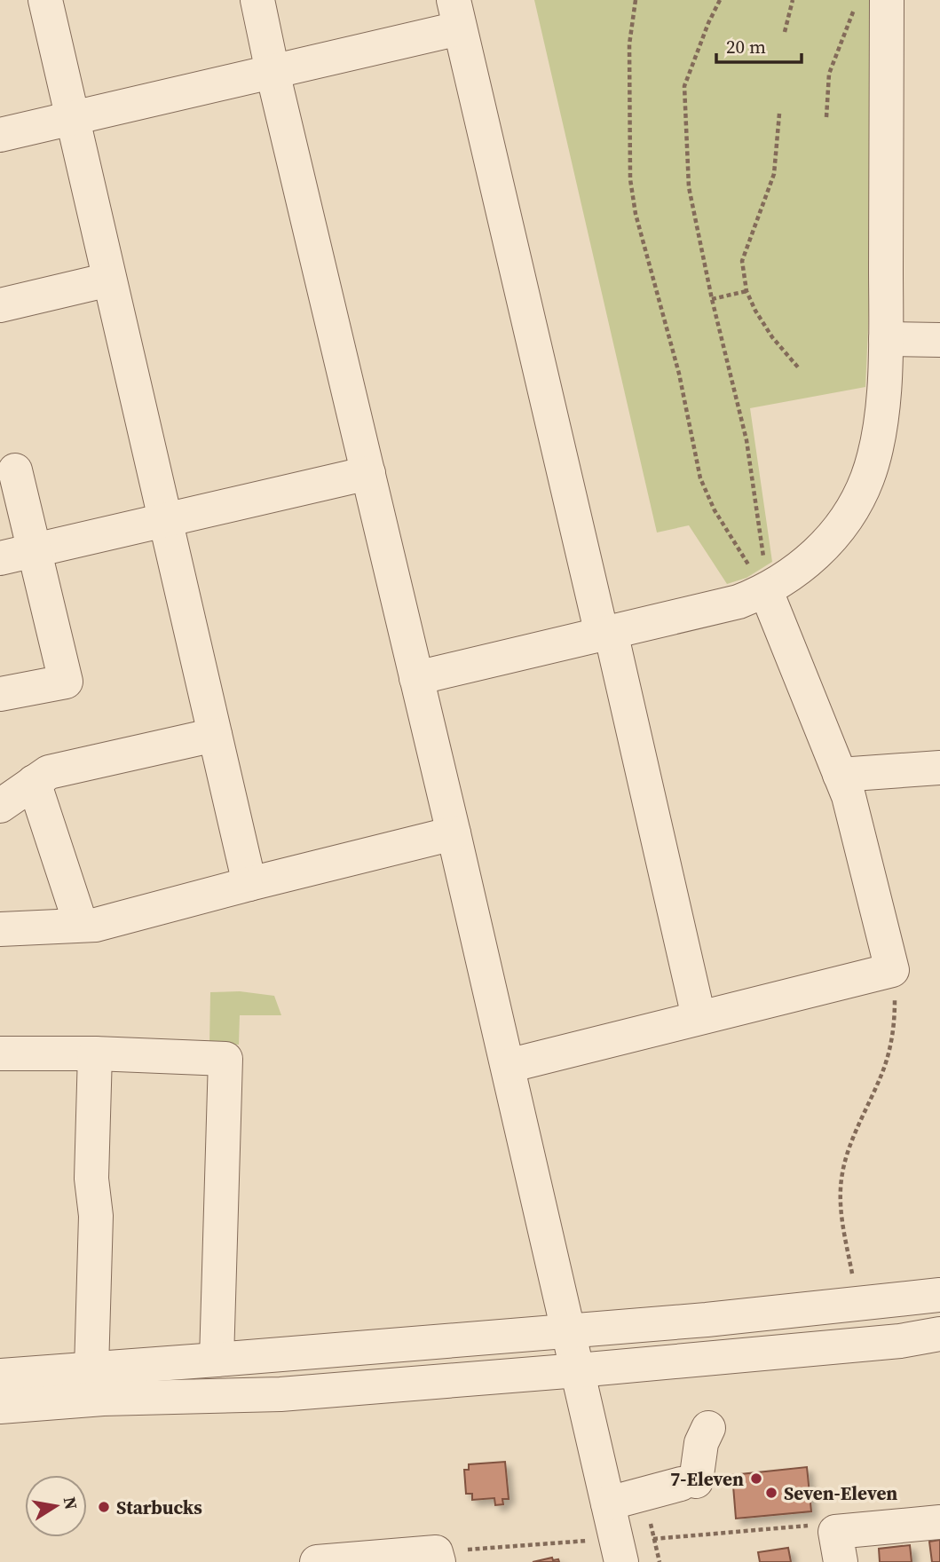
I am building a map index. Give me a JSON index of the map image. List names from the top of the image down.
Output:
{
  "places": ["7-Eleven", "Seven-Eleven", "Starbucks"],
  "scale_bar": "20 m",
  "north": "right"
}
